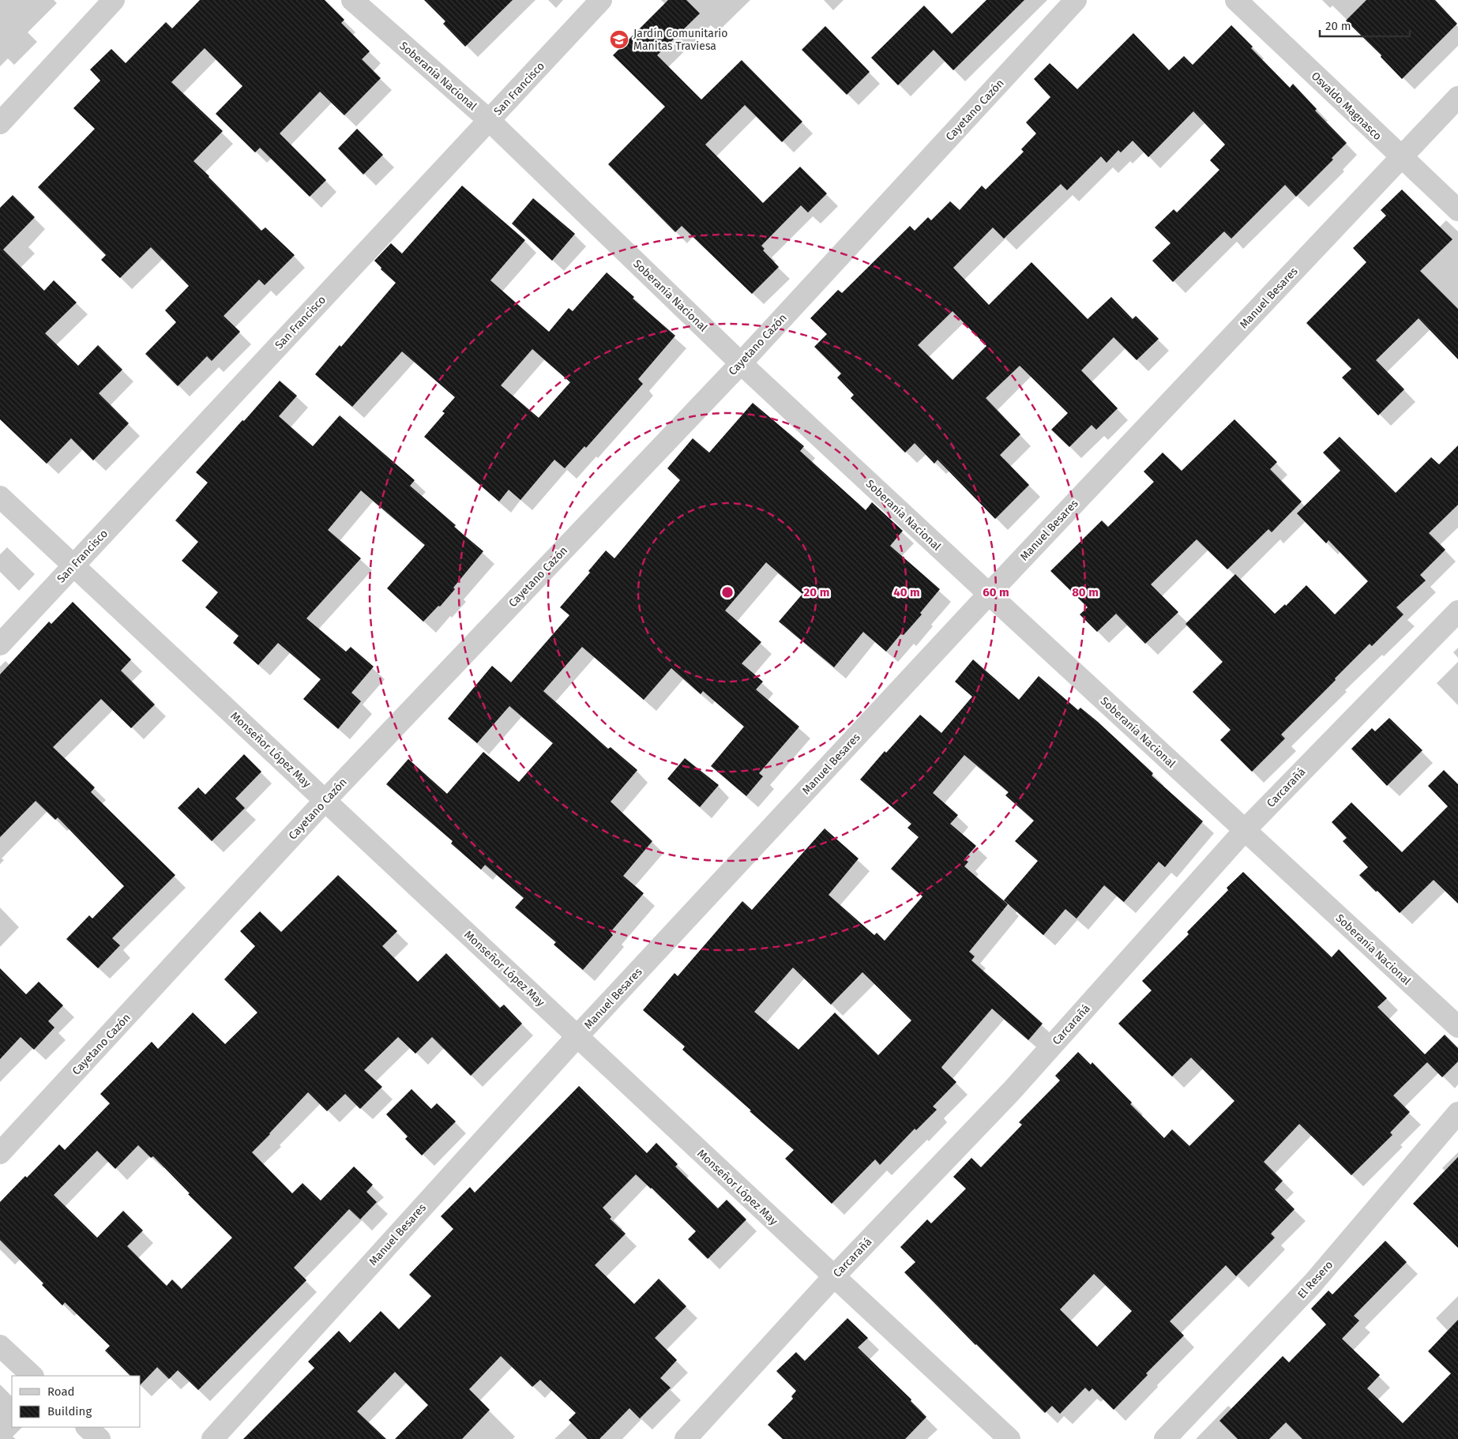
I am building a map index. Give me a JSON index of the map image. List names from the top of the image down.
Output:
{
  "streets": {
    "street": [
      "Soberanía Nacional",
      "San Francisco",
      "Osvaldo Magnasco",
      "Cayetano Cazón",
      "Manuel Besares",
      "Monseñor López May",
      "Carcarañá",
      "El Resero"
    ]
  },
  "crossings": [
    ["Soberanía Nacional", "San Francisco"],
    ["Soberanía Nacional", "Cayetano Cazón"],
    ["Soberanía Nacional", "Manuel Besares"],
    ["Soberanía Nacional", "Carcarañá"],
    ["San Francisco", "Monseñor López May"],
    ["Osvaldo Magnasco", "Manuel Besares"],
    ["Cayetano Cazón", "Monseñor López May"],
    ["Manuel Besares", "Monseñor López May"],
    ["Monseñor López May", "Carcarañá"]
  ],
  "places": {
    "school or university": ["Jardín Comunitario Manitas Traviesa"]
  },
  "legend": ["Road", "Building"],
  "scale_bar": "20 m",
  "rings": [
    "20 m",
    "40 m",
    "60 m",
    "80 m"
  ]
}
